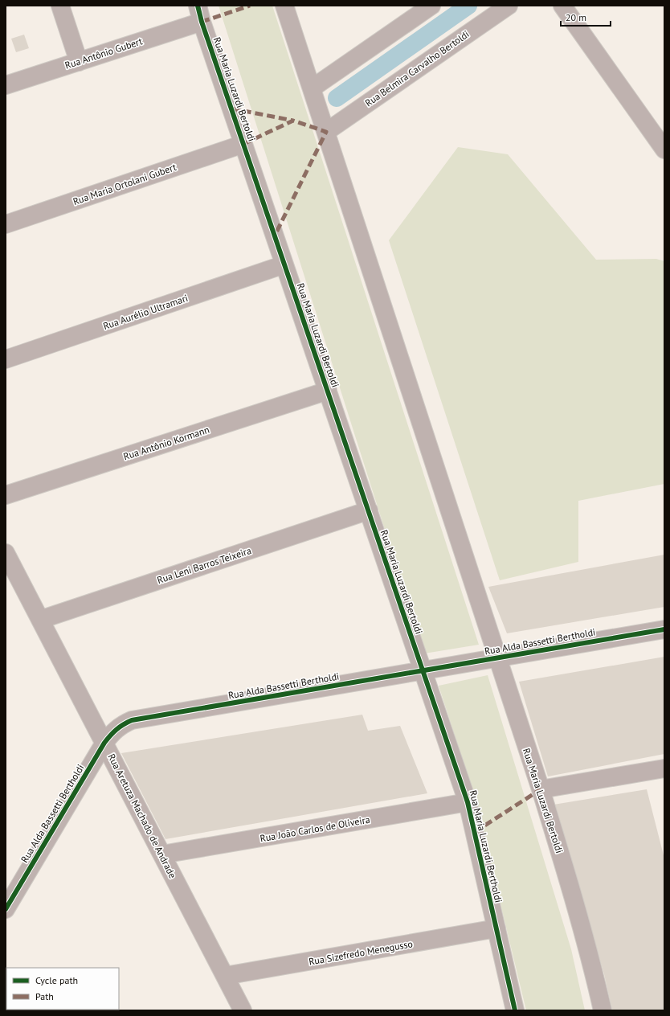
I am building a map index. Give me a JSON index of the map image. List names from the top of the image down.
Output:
{
  "streets": {
    "street": [
      "Rua Antônio Gubert",
      "Rua Belmira Carvalho Bertoldi",
      "Rua Maria Luzardi Bertoldi",
      "Rua Maria Ortolani Gubert",
      "Rua Aurélio Ultramari",
      "Rua Antônio Kormann",
      "Rua Leni Barros Teixeira",
      "Rua Alda Bassetti Bertholdi",
      "Rua Aretuza Machado de Andrade",
      "Rua João Carlos de Oliveira",
      "Rua Maria Luzardi Bertholdi",
      "Rua Sizefredo Menegusso"
    ]
  },
  "crossings": [
    ["Rua Antônio Gubert", "Rua Maria Luzardi Bertoldi"],
    ["Rua Belmira Carvalho Bertoldi", "Rua Maria Luzardi Bertoldi"],
    ["Rua Maria Luzardi Bertoldi", "Rua Maria Ortolani Gubert"],
    ["Rua Maria Luzardi Bertoldi", "Rua Aurélio Ultramari"],
    ["Rua Maria Luzardi Bertoldi", "Rua Antônio Kormann"],
    ["Rua Maria Luzardi Bertoldi", "Rua Leni Barros Teixeira"],
    ["Rua Maria Luzardi Bertoldi", "Rua Alda Bassetti Bertholdi"],
    ["Rua Maria Luzardi Bertoldi", "Rua Maria Luzardi Bertholdi"],
    ["Rua Leni Barros Teixeira", "Rua Aretuza Machado de Andrade"],
    ["Rua Alda Bassetti Bertholdi", "Rua Aretuza Machado de Andrade"],
    ["Rua Alda Bassetti Bertholdi", "Rua Maria Luzardi Bertholdi"],
    ["Rua Aretuza Machado de Andrade", "Rua João Carlos de Oliveira"],
    ["Rua Aretuza Machado de Andrade", "Rua Sizefredo Menegusso"],
    ["Rua João Carlos de Oliveira", "Rua Maria Luzardi Bertholdi"],
    ["Rua Maria Luzardi Bertholdi", "Rua Sizefredo Menegusso"]
  ],
  "legend": ["Cycle path", "Path"],
  "scale_bar": "20 m"
}
